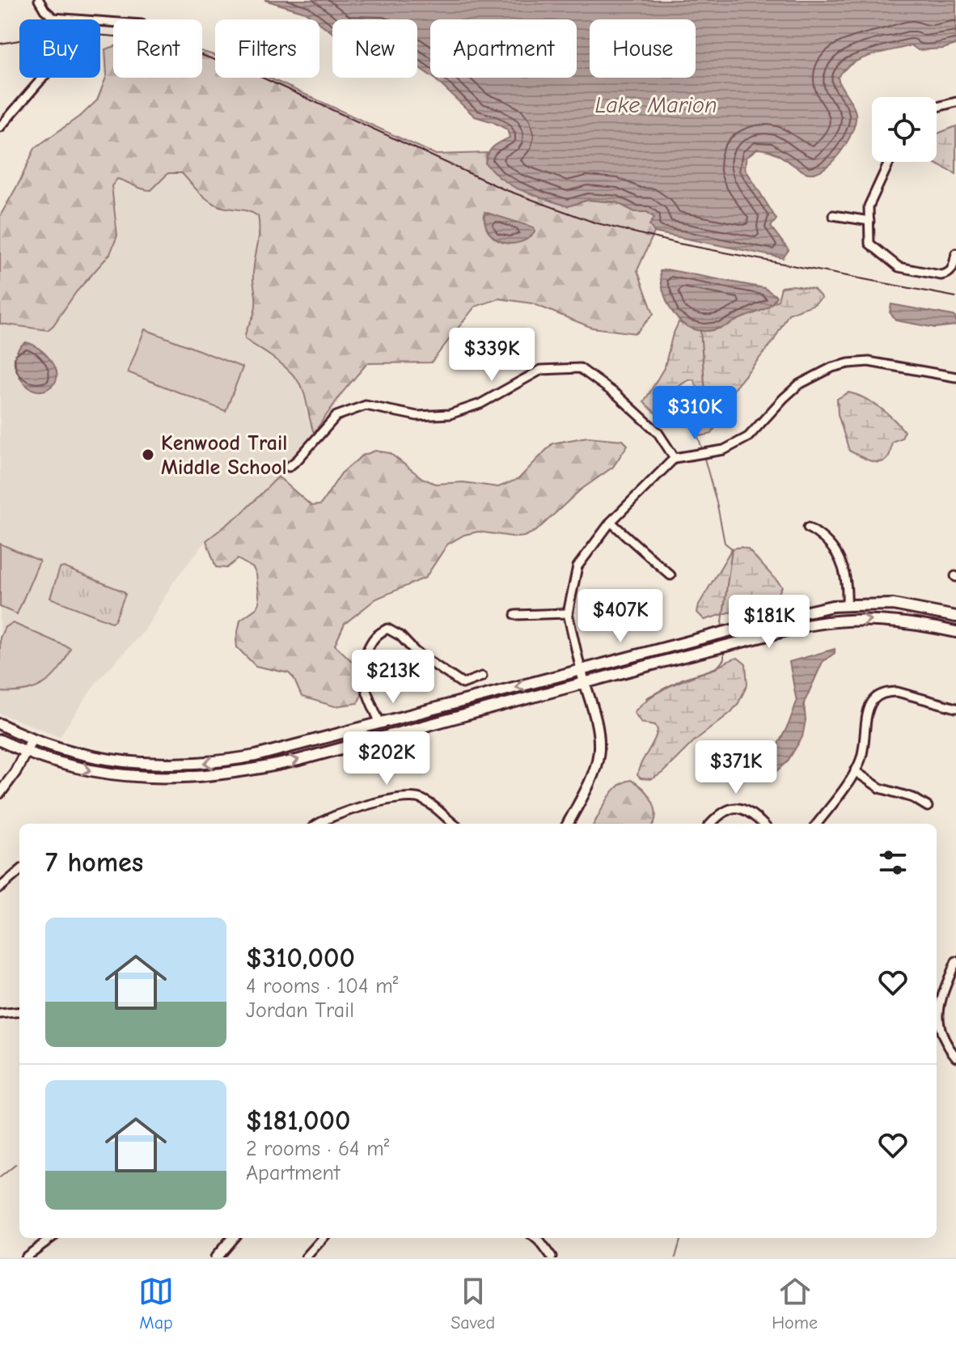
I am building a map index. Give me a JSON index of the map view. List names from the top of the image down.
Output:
{
  "water": ["Lake Marion"],
  "places": ["Kenwood Trail Middle School"],
  "page": {
    "chip": [
      "Buy",
      "Rent",
      "Filters",
      "New",
      "Apartment",
      "House"
    ],
    "price": [
      "$339K",
      "$310K",
      "$407K",
      "$181K",
      "$213K",
      "$202K",
      "$371K"
    ],
    "heading": "7 homes",
    "list": [
      {
        "name": "$310,000",
        "note": "4 rooms · 104 m² · Jordan Trail"
      },
      {
        "name": "$181,000",
        "note": "2 rooms · 64 m² · Apartment"
      }
    ],
    "tabs": ["Map", "Saved", "Home"]
  }
}
